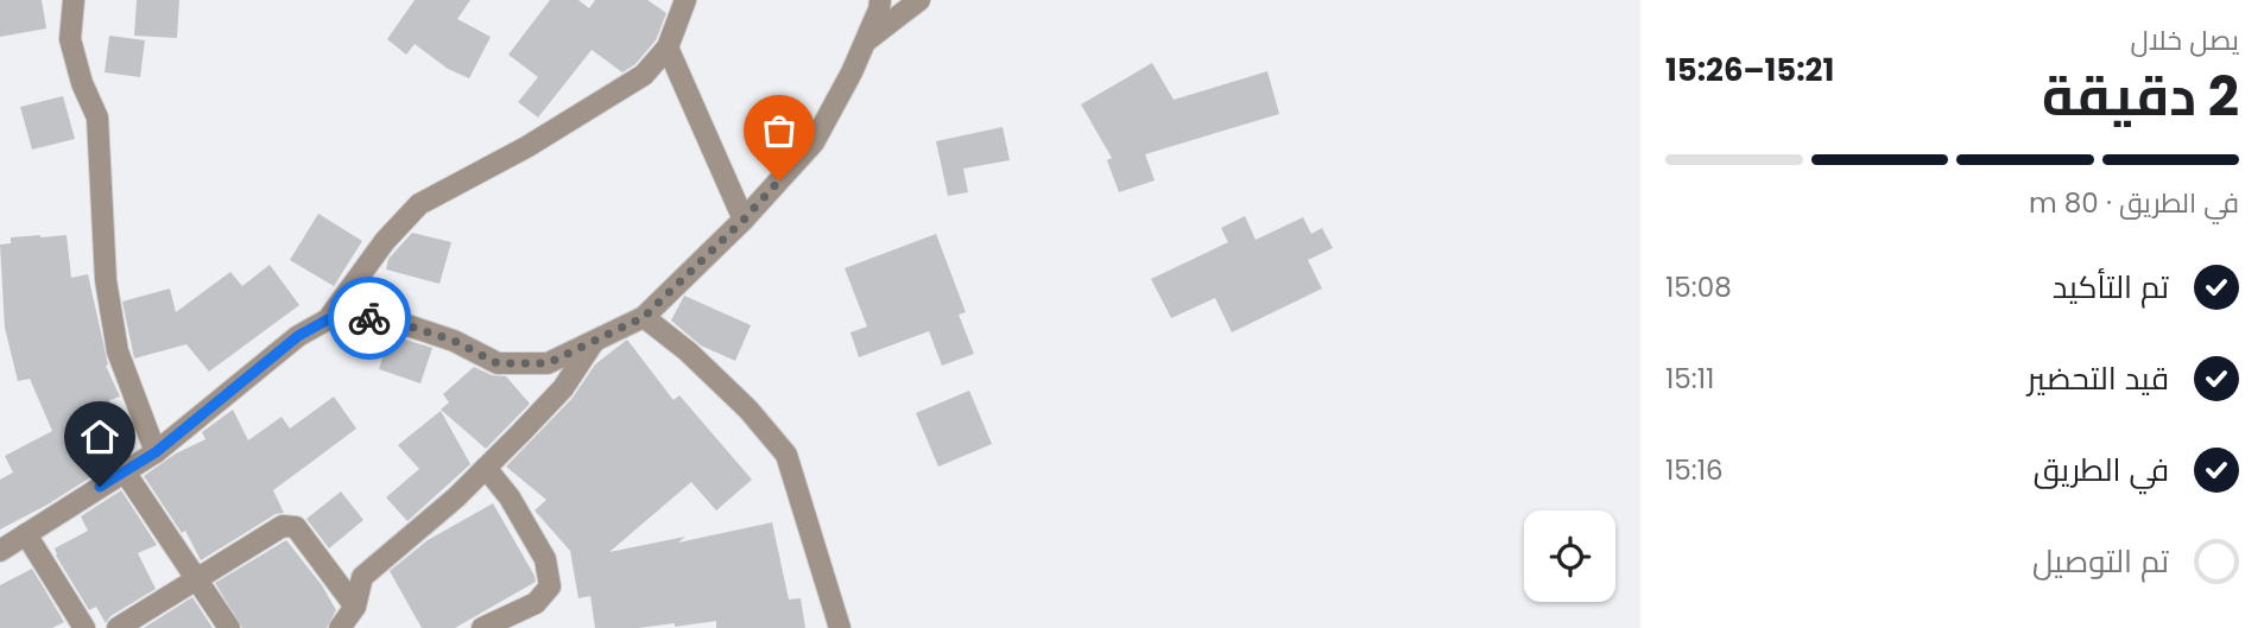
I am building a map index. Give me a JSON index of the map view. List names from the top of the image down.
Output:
{
  "page": {
    "heading": ["2 دقيقة", "يصل خلال", "15:21–15:26"],
    "bar": "في الطريق · 80 m",
    "list": [
      ["تم التأكيد", "15:08"],
      ["قيد التحضير", "15:11"],
      ["في الطريق", "15:16"],
      "تم التوصيل"
    ]
  }
}
